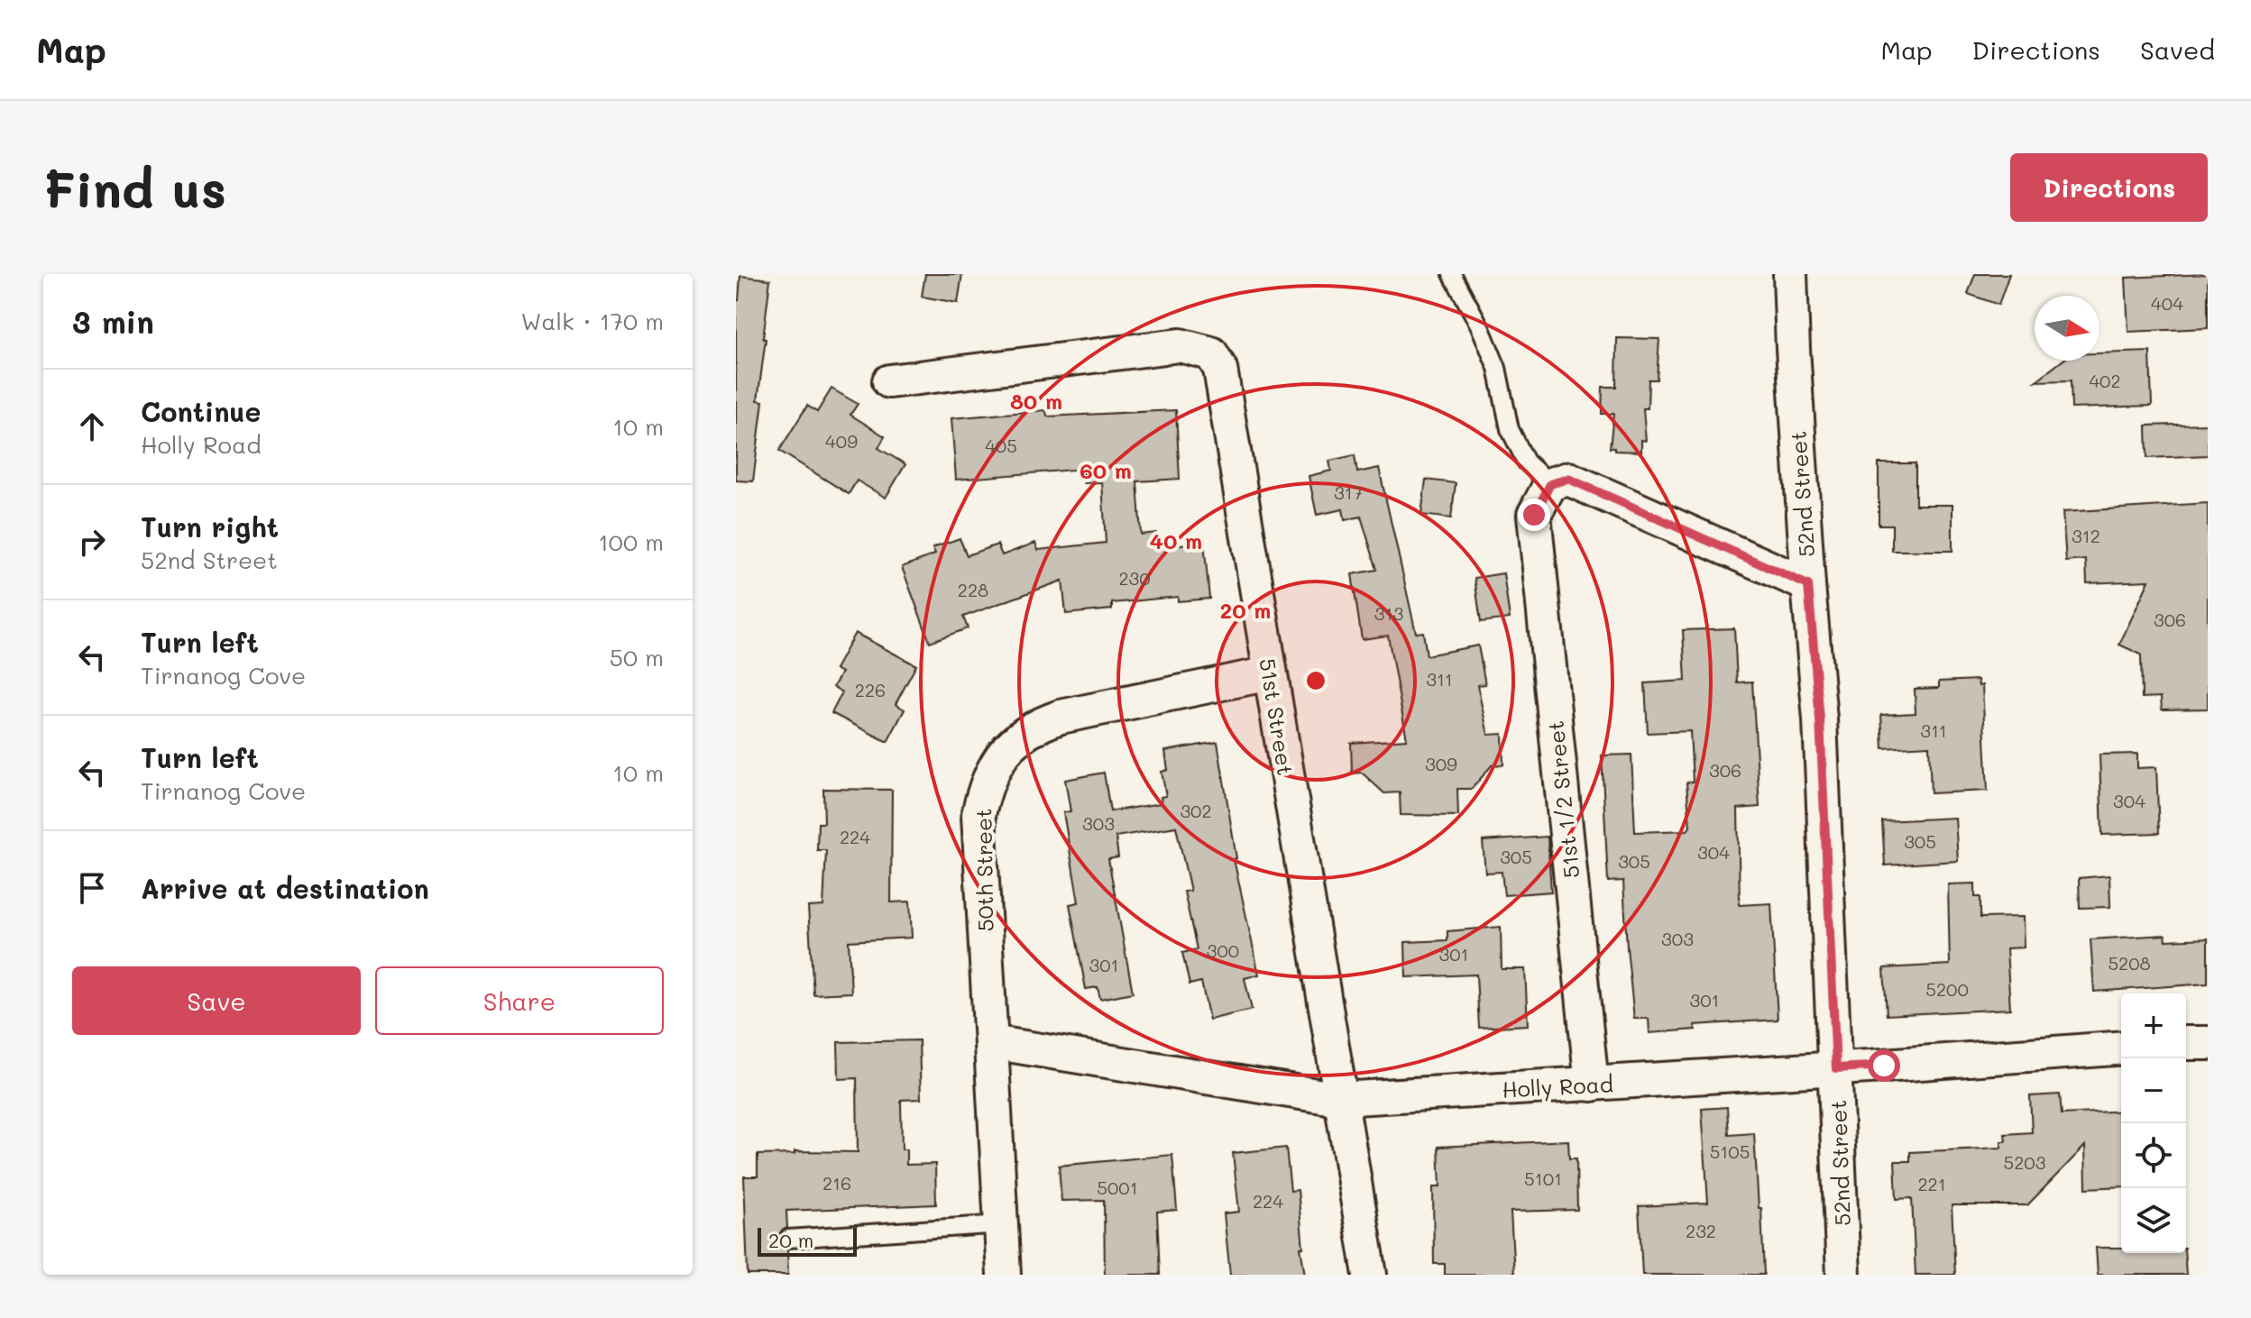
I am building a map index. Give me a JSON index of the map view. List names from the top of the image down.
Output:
{
  "streets": {
    "street": [
      "52nd Street",
      "51st Street",
      "51st 1/2 Street",
      "50th Street",
      "Holly Road"
    ]
  },
  "crossings": [
    ["52nd Street", "Holly Road"],
    ["51st Street", "50th Street"],
    ["51st Street", "Holly Road"],
    ["51st 1/2 Street", "Holly Road"],
    ["50th Street", "Holly Road"]
  ],
  "house_numbers": [
    "404",
    "402",
    "409",
    "405",
    "317",
    "312",
    "230",
    "228",
    "313",
    "306",
    "311",
    "226",
    "311",
    "309",
    "306",
    "304",
    "302",
    "303",
    "224",
    "305",
    "304",
    "305",
    "305",
    "303",
    "300",
    "301",
    "5208",
    "301",
    "5200",
    "301",
    "5105",
    "5203",
    "5101",
    "216",
    "221",
    "5001",
    "224",
    "232"
  ],
  "scale_bar": "20 m",
  "north": "right",
  "page": {
    "header": "Map",
    "nav": ["Map", "Directions", "Saved"],
    "buttons": [
      "Directions",
      ["Save", "Share"]
    ],
    "title": "Find us",
    "heading": ["3 min", "Walk · 170 m"],
    "list": [
      ["Continue", "Holly Road", "10 m"],
      ["Turn right", "52nd Street", "100 m"],
      ["Turn left", "Tirnanog Cove", "50 m"],
      ["Turn left", "Tirnanog Cove", "10 m"],
      "Arrive at destination"
    ],
    "map_buttons": ["+", "−"],
    "scale": "20 m"
  },
  "rings": [
    "80 m",
    "60 m",
    "40 m",
    "20 m"
  ]
}
